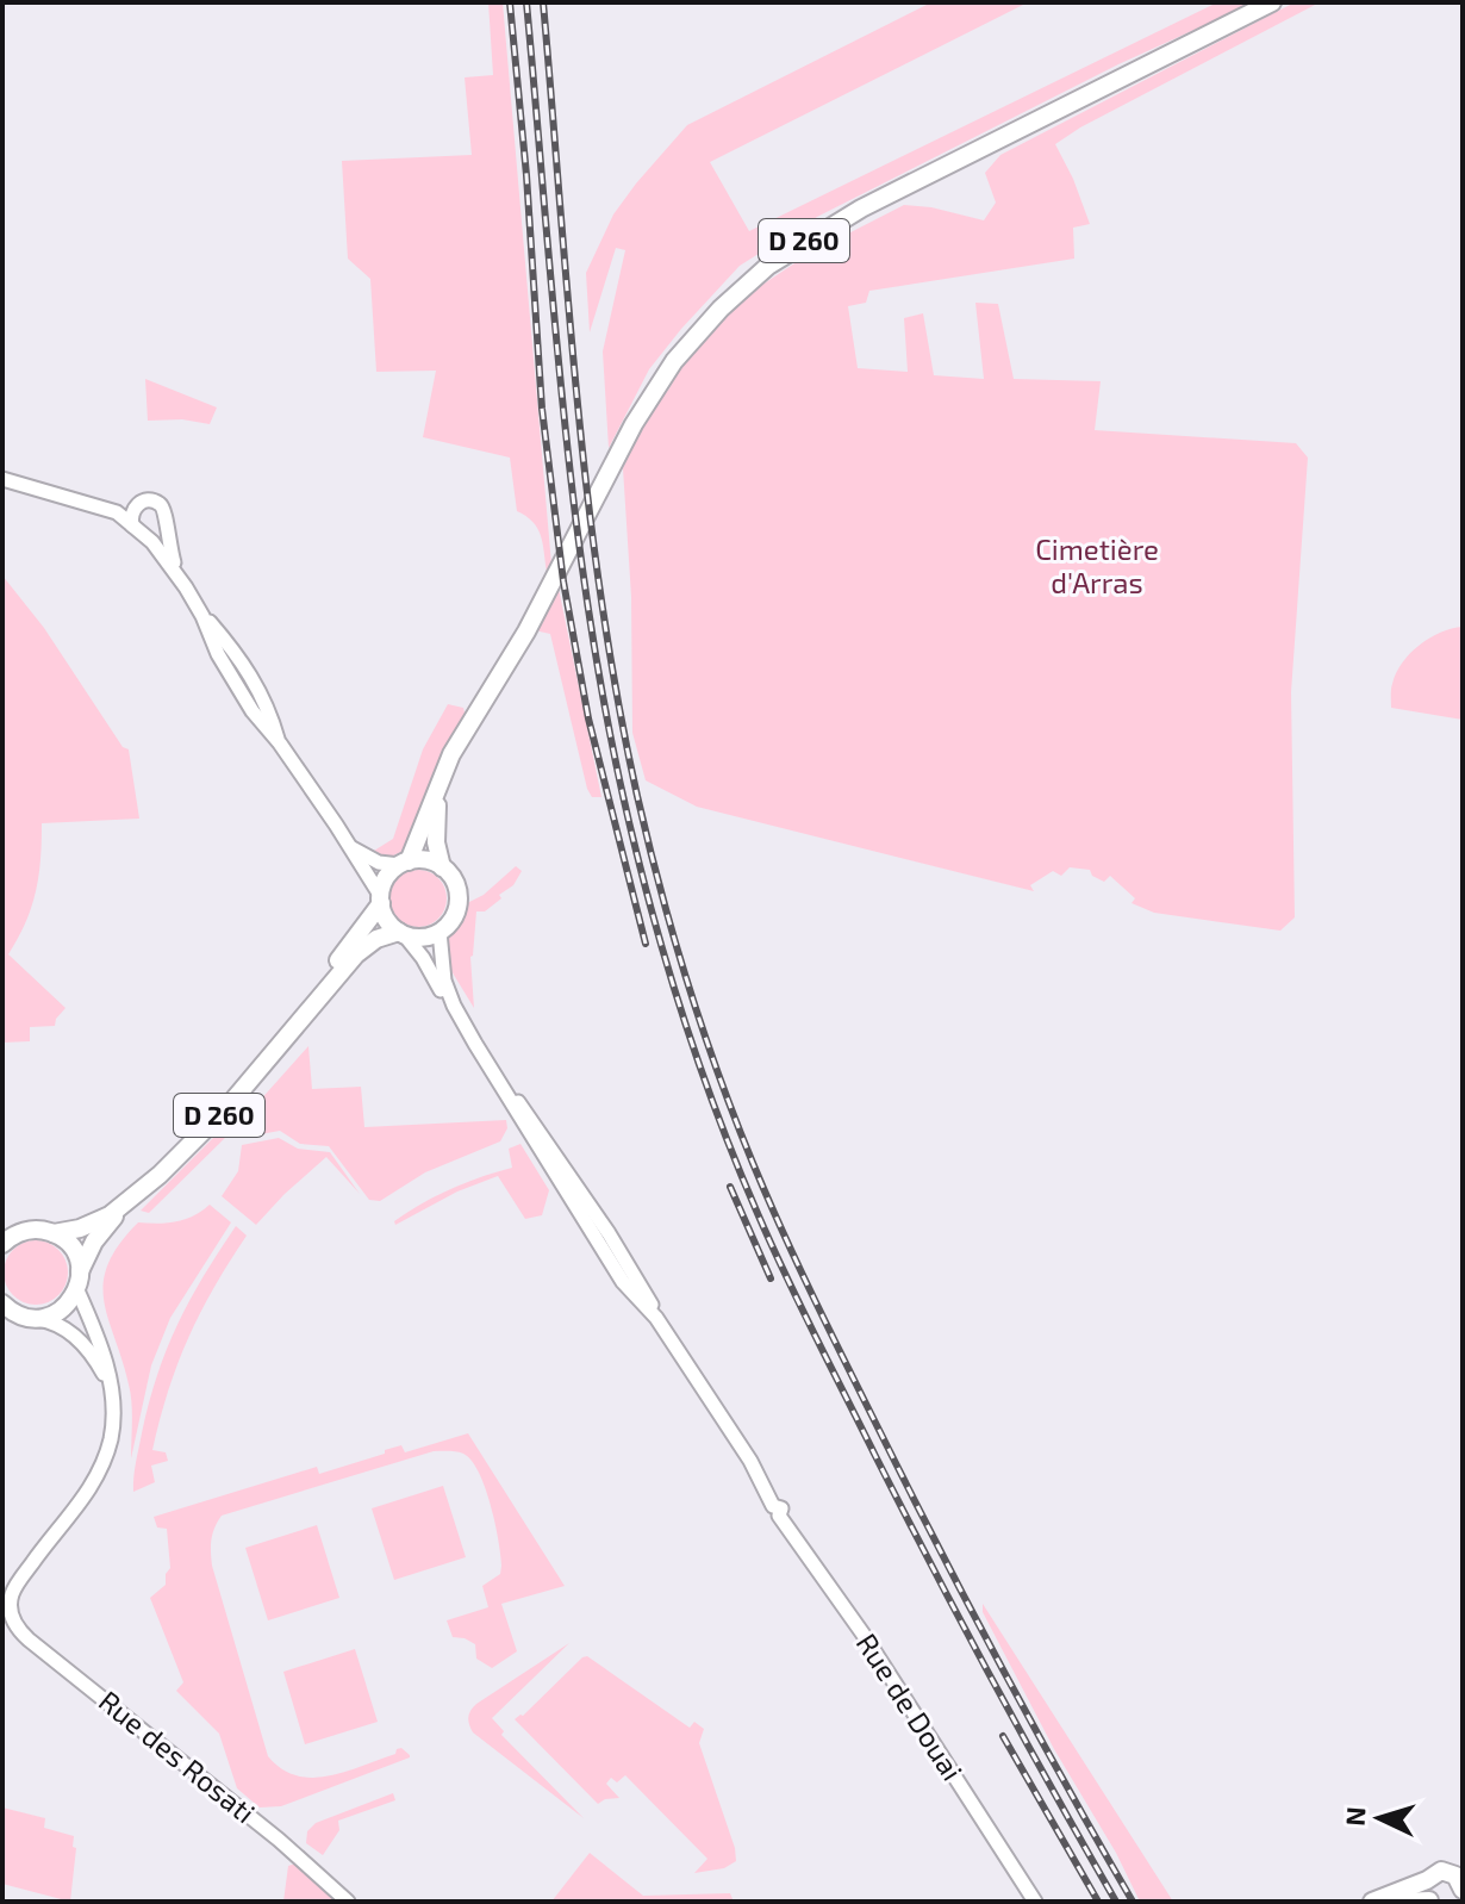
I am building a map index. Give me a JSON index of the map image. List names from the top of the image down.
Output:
{
  "streets": {
    "main road": ["D 260"],
    "street": ["Rue de Douai", "Rue des Rosati"]
  },
  "parks": ["Cimetière d'Arras"],
  "north": "left"
}
